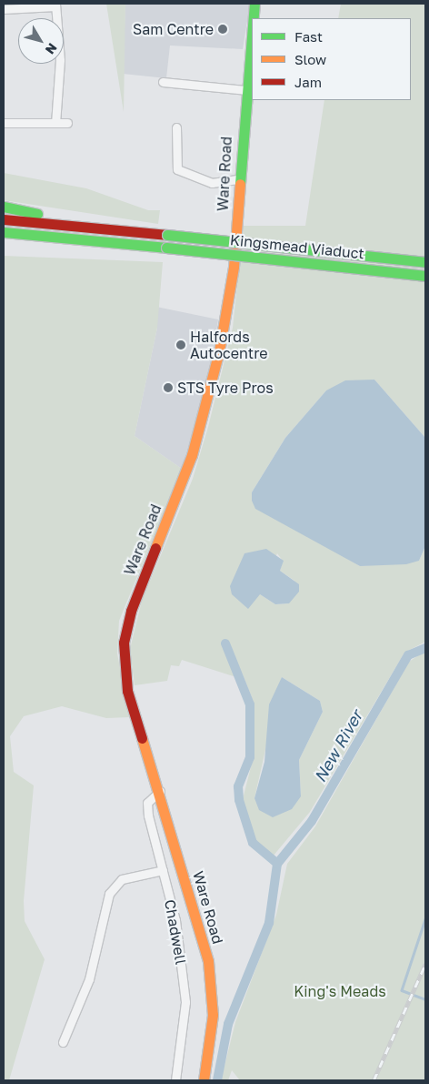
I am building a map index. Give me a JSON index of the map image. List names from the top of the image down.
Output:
{
  "streets": {
    "main road": ["Ware Road", "Kingsmead Viaduct"],
    "street": ["Chadwell"]
  },
  "crossings": [
    ["Ware Road", "Chadwell"]
  ],
  "water": ["New River"],
  "parks": ["King's Meads"],
  "places": ["Sam Centre", "Halfords Autocentre", "STS Tyre Pros"],
  "legend": ["Fast", "Slow", "Jam"],
  "north": "bottom right"
}
